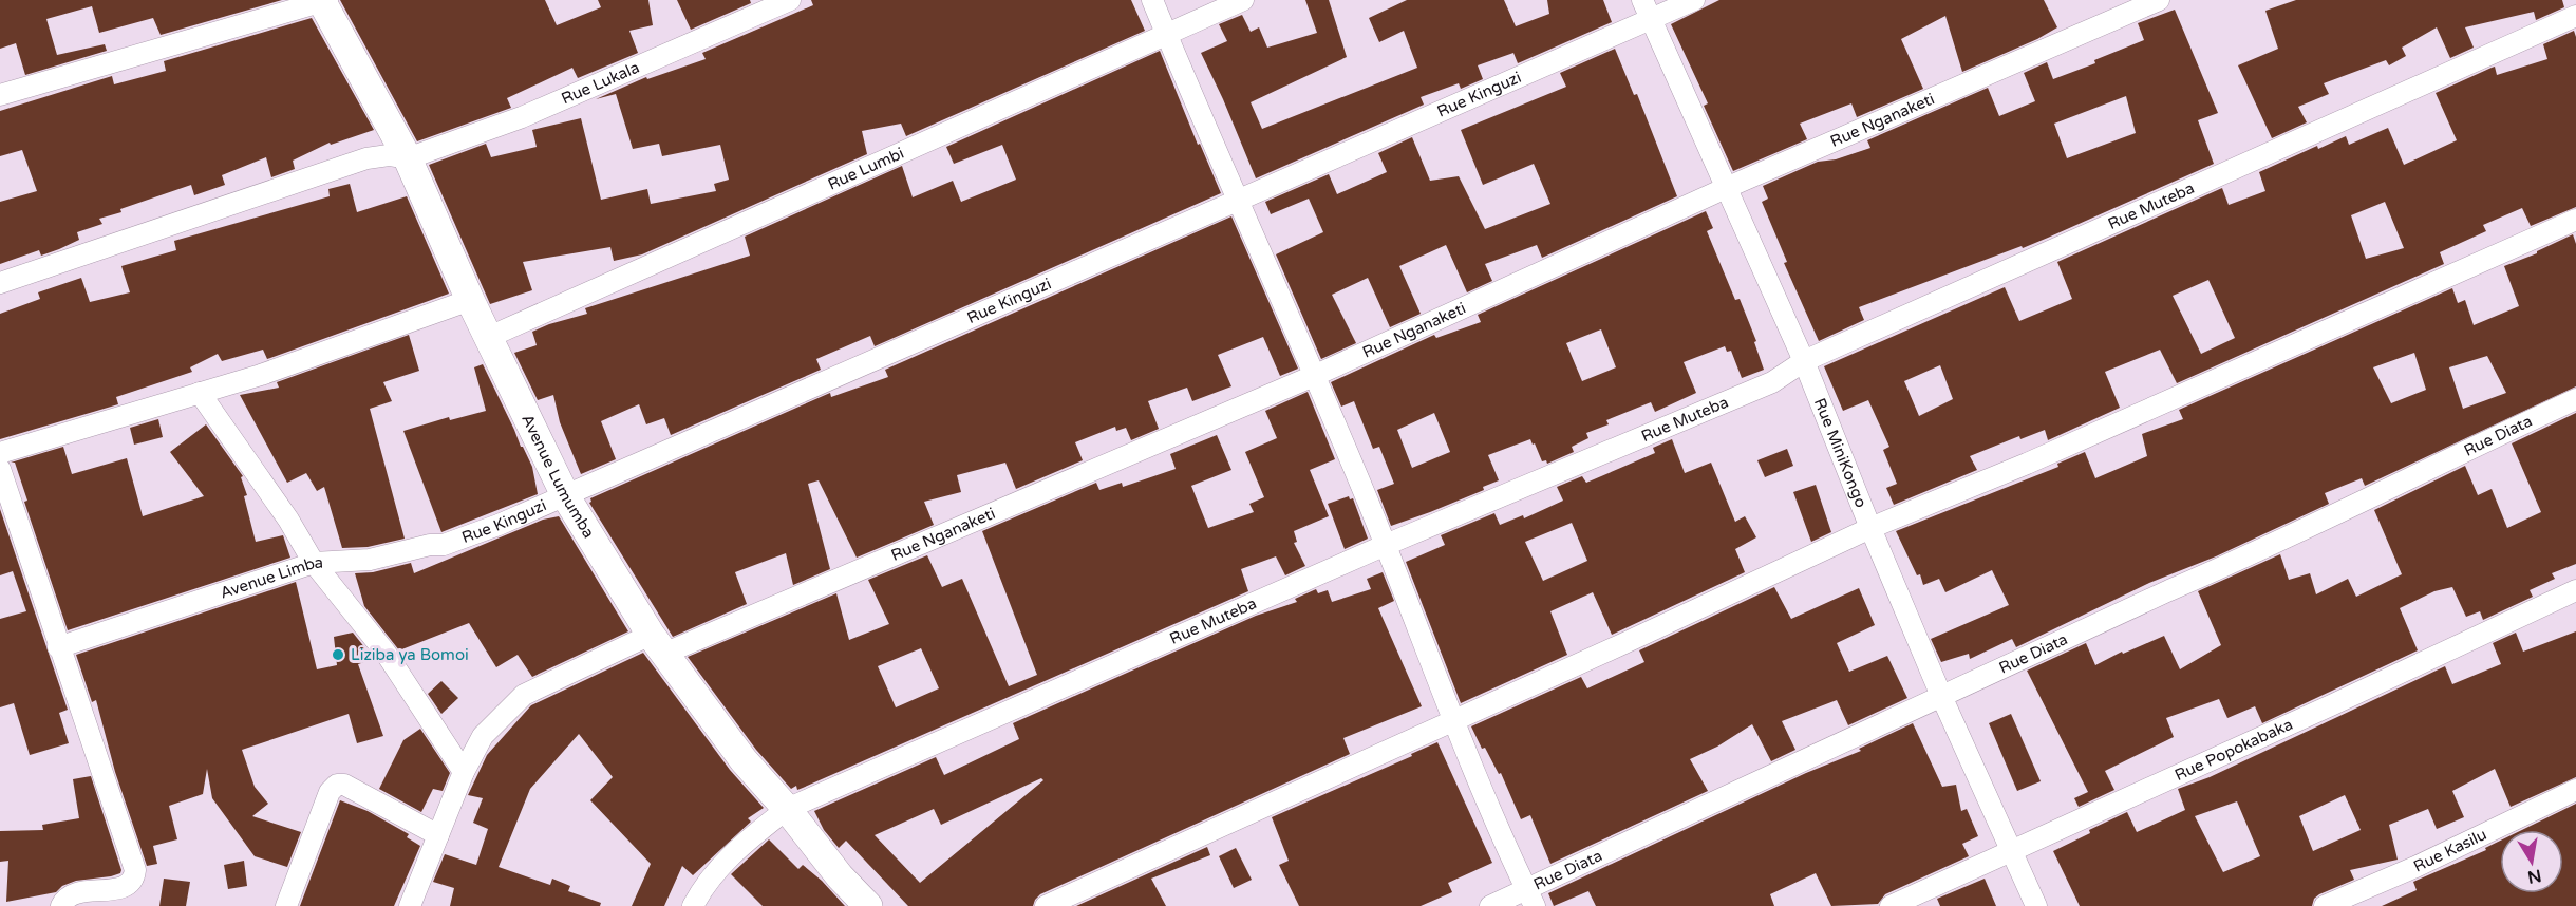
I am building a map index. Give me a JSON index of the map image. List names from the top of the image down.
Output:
{
  "streets": {
    "street": [
      "Rue Lukala",
      "Rue Kinguzi",
      "Rue Nganaketi",
      "Rue Lumbi",
      "Rue Muteba",
      "Rue Diata",
      "Rue MiniKongo",
      "Avenue Lumumba",
      "Avenue Limba",
      "Rue Popokabaka",
      "Rue Kasilu"
    ]
  },
  "crossings": [
    ["Rue Lukala", "Avenue Lumumba"],
    ["Rue Kinguzi", "Rue MiniKongo"],
    ["Rue Kinguzi", "Avenue Lumumba"],
    ["Rue Kinguzi", "Avenue Limba"],
    ["Rue Nganaketi", "Rue MiniKongo"],
    ["Rue Nganaketi", "Avenue Lumumba"],
    ["Rue Lumbi", "Avenue Lumumba"],
    ["Rue Muteba", "Rue MiniKongo"],
    ["Rue Muteba", "Avenue Lumumba"],
    ["Rue Diata", "Rue MiniKongo"],
    ["Rue MiniKongo", "Rue Popokabaka"]
  ],
  "places": ["Liziba ya Bomoi"],
  "north": "bottom"
}
